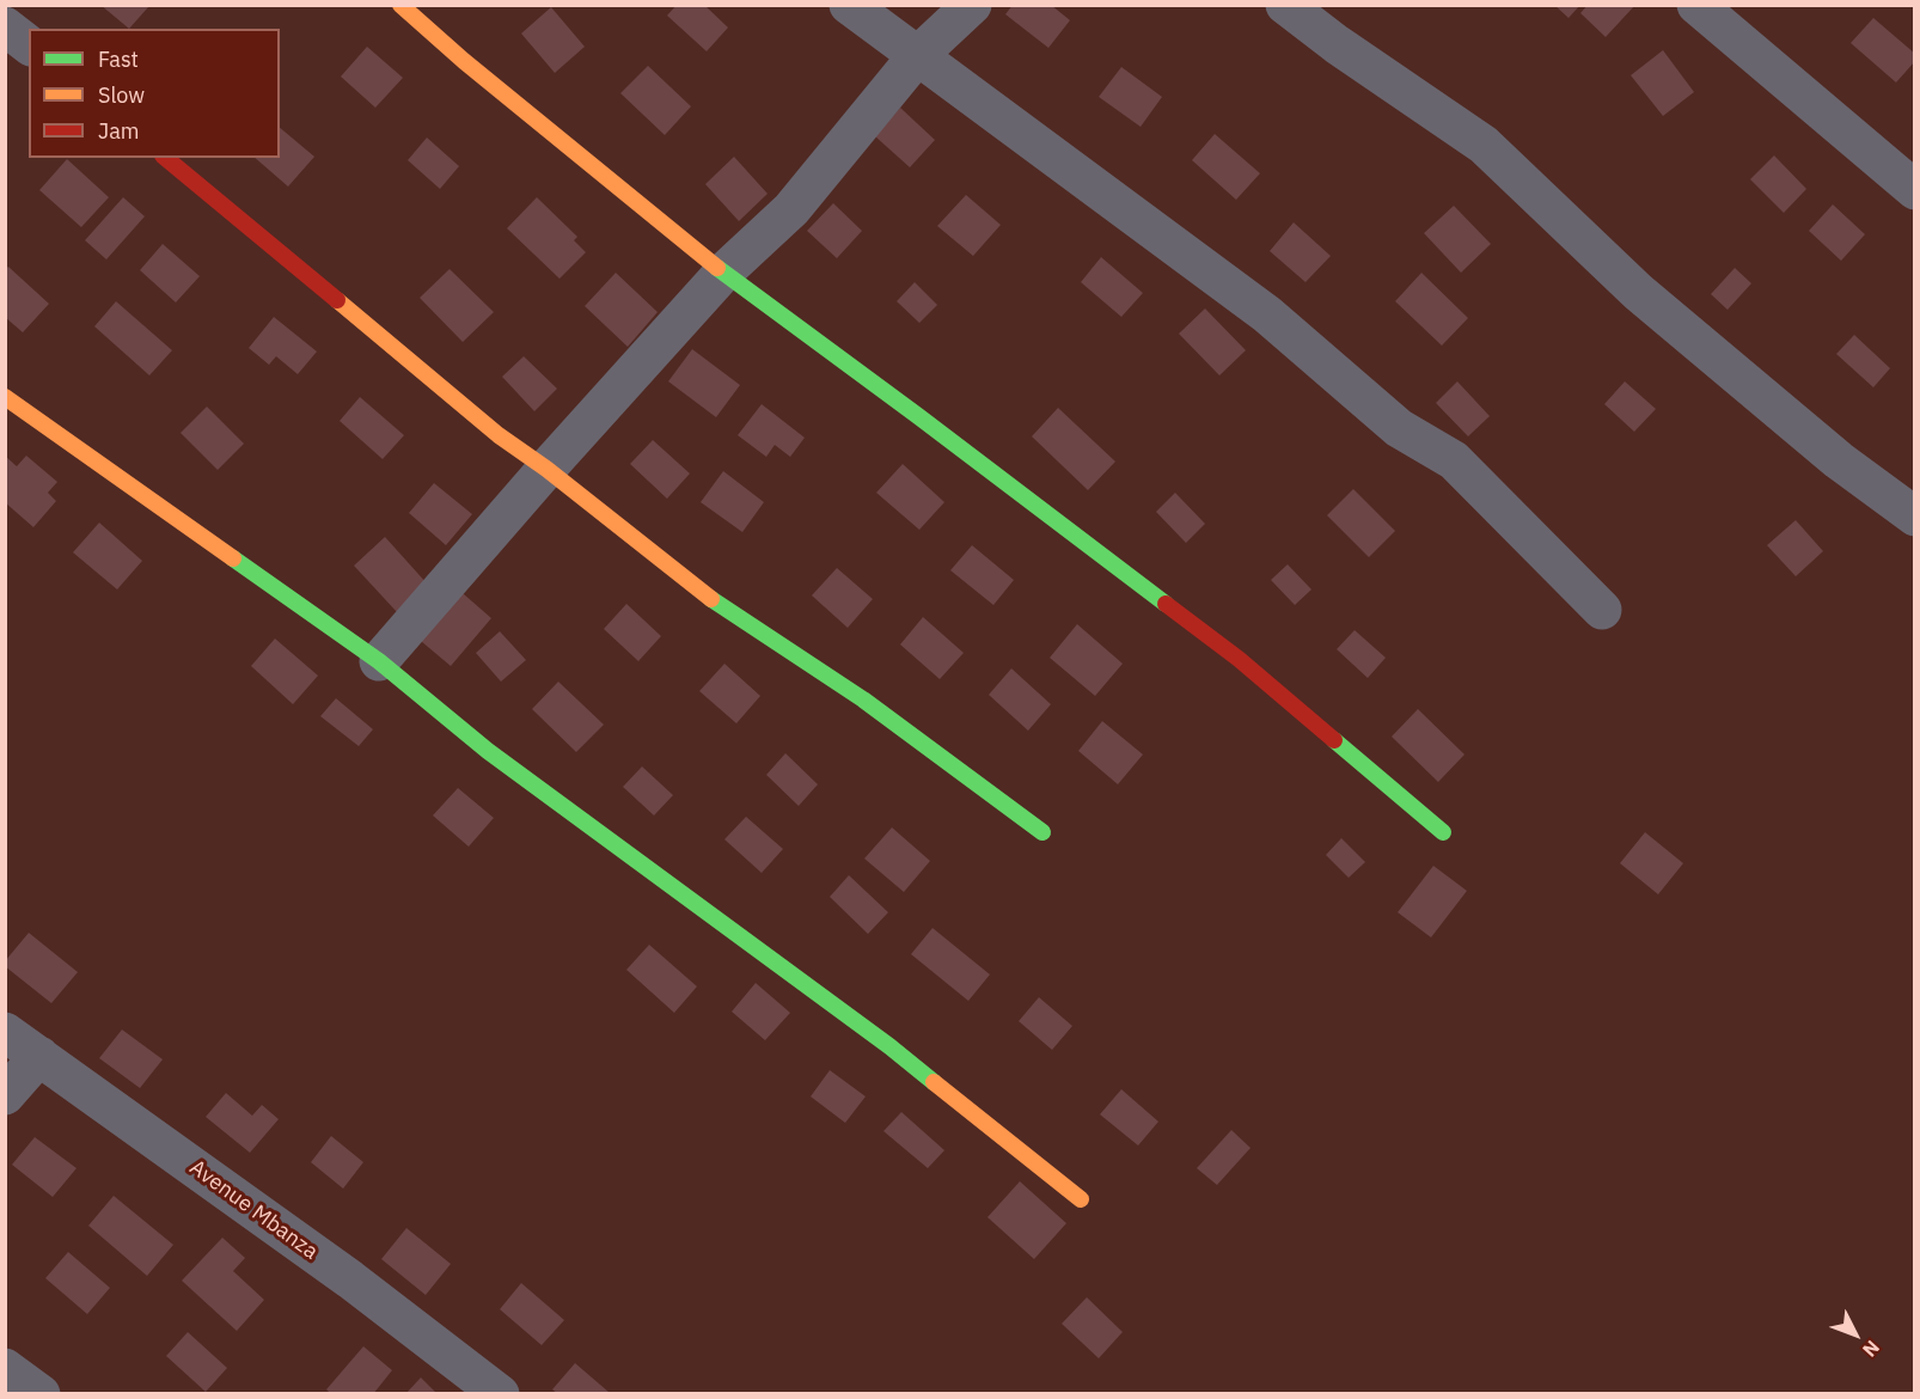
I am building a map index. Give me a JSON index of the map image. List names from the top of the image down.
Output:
{
  "streets": {
    "street": ["Avenue Mbanza"]
  },
  "legend": ["Fast", "Slow", "Jam"],
  "north": "bottom right"
}
